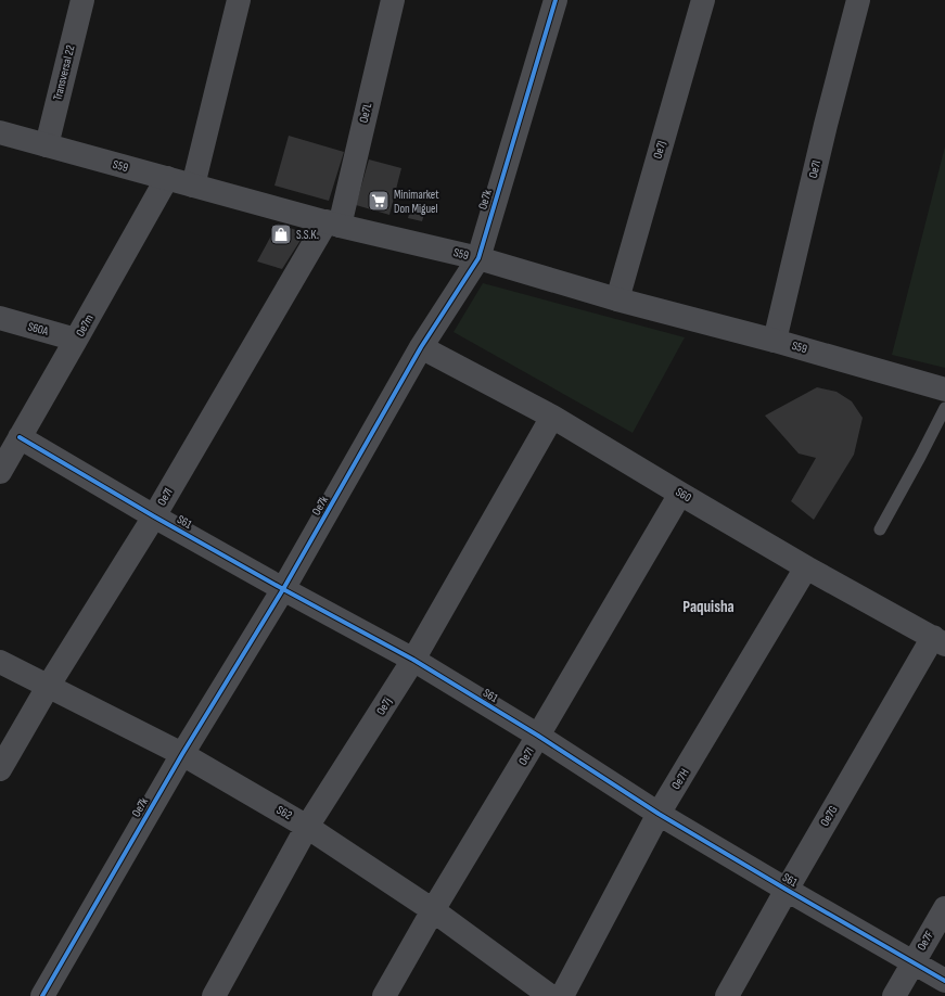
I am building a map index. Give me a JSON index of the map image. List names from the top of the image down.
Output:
{
  "streets": {
    "street": [
      "Transversal 22",
      "Oe7L",
      "Oe7J",
      "S59",
      "Oe7I",
      "Oe7k",
      "Oe7m",
      "S60A",
      "S60",
      "Oe7l",
      "S61",
      "Oe7j",
      "Oe7H",
      "S62",
      "Oe7G",
      "Oe7F"
    ]
  },
  "crossings": [
    ["Transversal 22", "S59"],
    ["Oe7L", "S59"],
    ["Oe7L", "Oe7l"],
    ["Oe7J", "S59"],
    ["S59", "Oe7I"],
    ["S59", "Oe7k"],
    ["S59", "Oe7m"],
    ["S59", "Oe7l"],
    ["Oe7I", "S60"],
    ["Oe7I", "S61"],
    ["Oe7I", "S62"],
    ["Oe7k", "S60"],
    ["Oe7k", "S61"],
    ["Oe7k", "S62"],
    ["Oe7m", "S60A"],
    ["Oe7m", "S61"],
    ["S60", "Oe7j"],
    ["S60", "Oe7H"],
    ["S60", "Oe7G"],
    ["Oe7l", "S61"],
    ["Oe7l", "S62"],
    ["S61", "Oe7j"],
    ["S61", "Oe7H"],
    ["S61", "Oe7G"],
    ["S61", "Oe7F"],
    ["Oe7j", "S62"]
  ],
  "districts": ["Paquisha"],
  "places": {
    "supermarket": ["Minimarket Don Miguel"],
    "shop": ["S.S.K."]
  }
}
